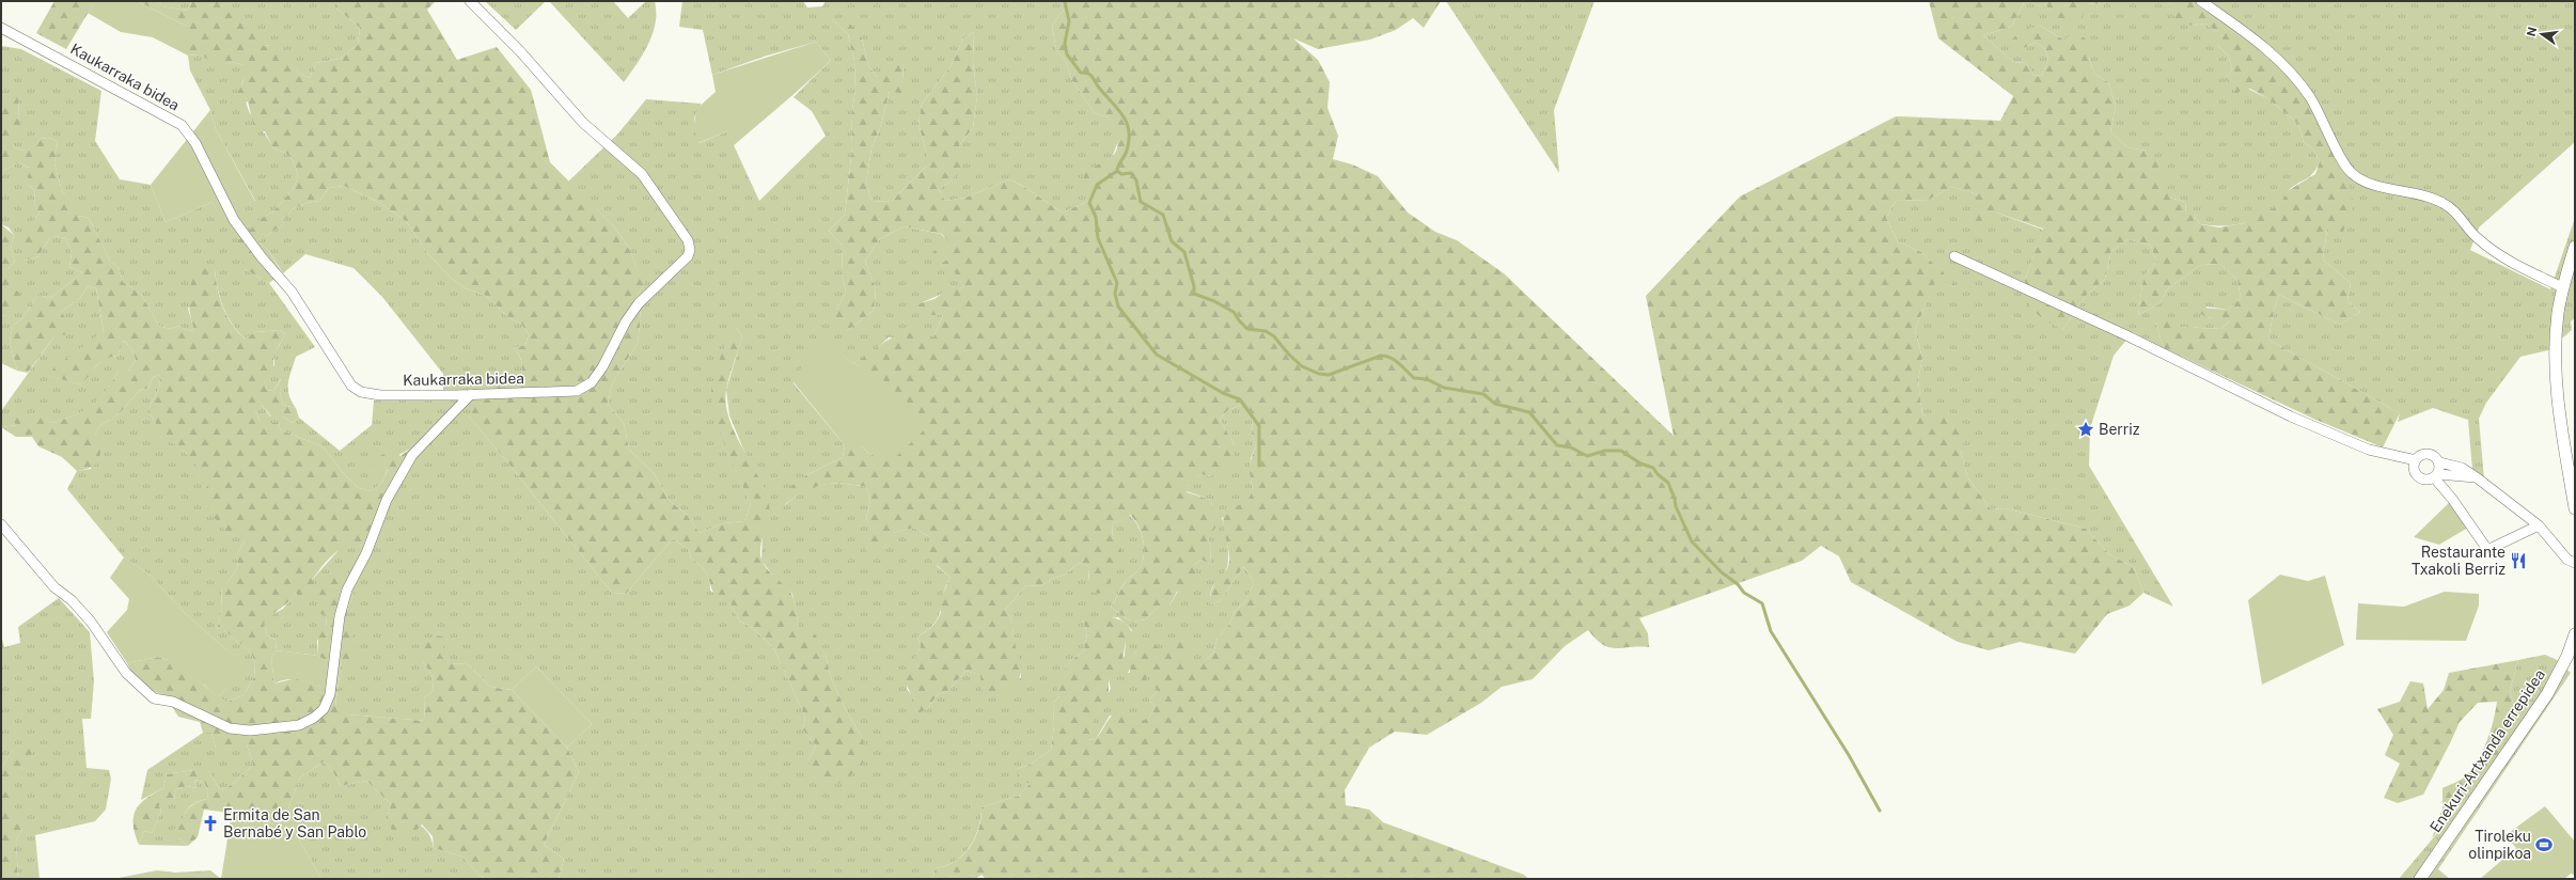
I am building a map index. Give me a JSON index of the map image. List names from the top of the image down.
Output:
{
  "streets": {
    "street": ["Kaukarraka bidea", "Enekuri-Artxanda errepidea"]
  },
  "places": {
    "place": ["Berriz"],
    "restaurant": ["Restaurante Txakoli Berriz"],
    "church": ["Ermita de San Bernabé y San Pablo"],
    "sports": ["Tiroleku olinpikoa"]
  },
  "north": "left"
}
